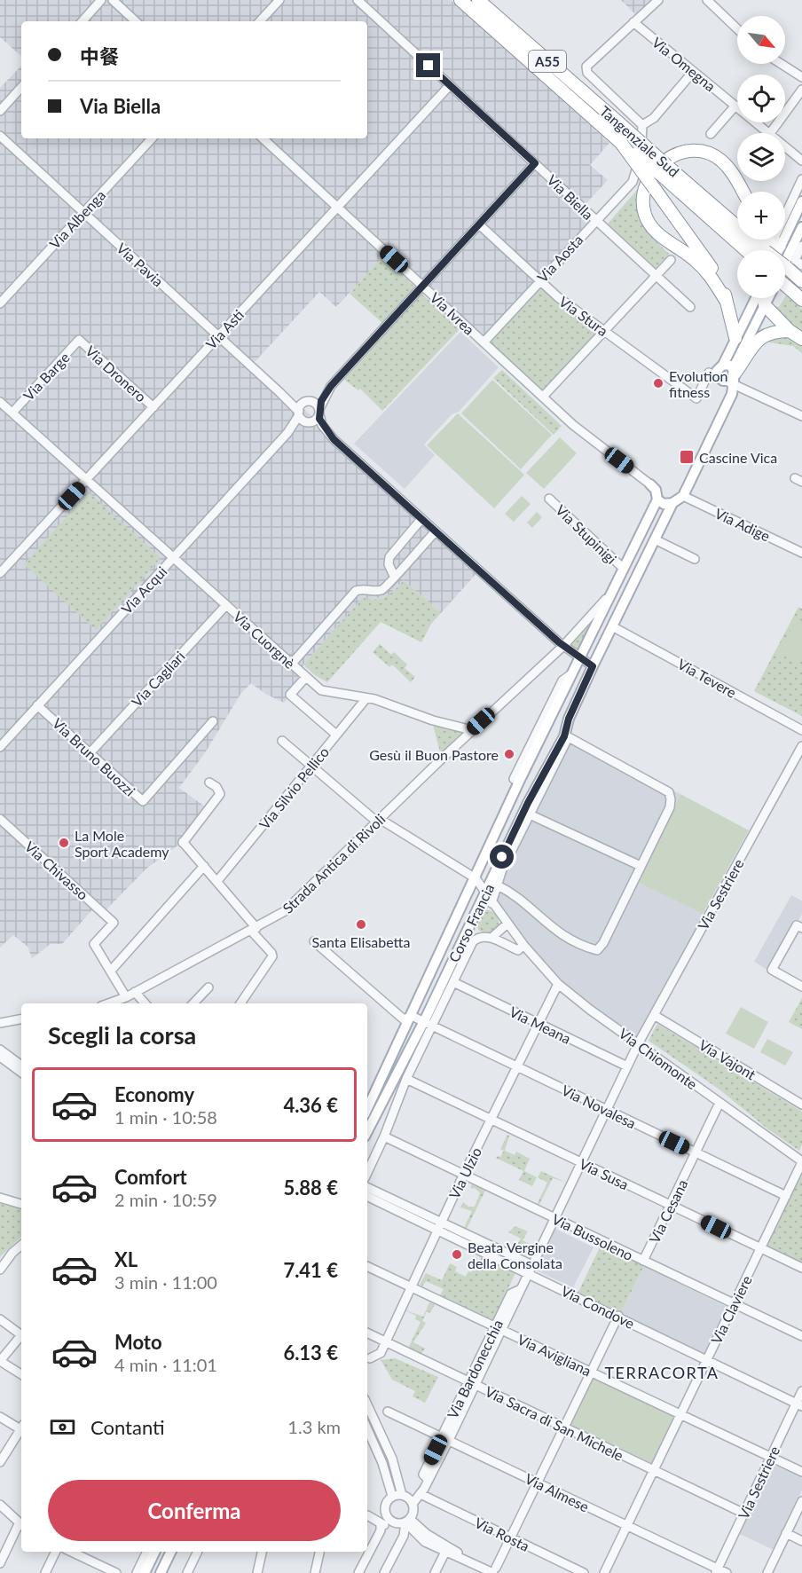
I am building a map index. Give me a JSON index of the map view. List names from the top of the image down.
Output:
{
  "streets": {
    "highway": ["A55", "Tangenziale Sud"],
    "main road": ["Corso Francia"],
    "street": [
      "Via Omegna",
      "Via Biella",
      "Via Albenga",
      "Via Aosta",
      "Via Pavia",
      "Via Ivrea",
      "Via Stura",
      "Via Asti",
      "Via Dronero",
      "Via Barge",
      "Via Adige",
      "Via Stupinigi",
      "Via Acqui",
      "Via Cuorgnè",
      "Via Tevere",
      "Via Cagliari",
      "Via Bruno Buozzi",
      "Via Silvio Pellico",
      "Strada Antica di Rivoli",
      "Via Chivasso",
      "Via Sestriere",
      "Via Meana",
      "Via Chiomonte",
      "Via Vajont",
      "Via Novalesa",
      "Via Ulzio",
      "Via Susa",
      "Via Cesana",
      "Via Bussoleno",
      "Via Condove",
      "Via Claviere",
      "Via Avigliana",
      "Via Bardonecchia",
      "Via Sacra di San Michele",
      "Via Almese",
      "Via Rosta"
    ]
  },
  "crossings": [
    ["Via Biella", "Via Aosta"],
    ["Via Biella", "Via Asti"],
    ["Via Albenga", "Via Pavia"],
    ["Via Aosta", "Via Ivrea"],
    ["Via Aosta", "Via Stura"],
    ["Via Pavia", "Via Asti"],
    ["Via Pavia", "Via Acqui"],
    ["Via Pavia", "Strada Antica di Rivoli"],
    ["Via Pavia", "Corso Francia"],
    ["Via Ivrea", "Via Asti"],
    ["Via Asti", "Via Dronero"],
    ["Via Asti", "Via Cuorgnè"],
    ["Via Dronero", "Via Barge"],
    ["Via Barge", "Via Cuorgnè"],
    ["Via Stupinigi", "Corso Francia"],
    ["Via Acqui", "Via Cuorgnè"],
    ["Via Acqui", "Via Bruno Buozzi"],
    ["Via Cuorgnè", "Via Cagliari"],
    ["Via Cuorgnè", "Via Silvio Pellico"],
    ["Via Cuorgnè", "Strada Antica di Rivoli"],
    ["Via Tevere", "Corso Francia"],
    ["Via Cagliari", "Via Bruno Buozzi"],
    ["Strada Antica di Rivoli", "Corso Francia"],
    ["Via Sestriere", "Via Chiomonte"],
    ["Via Sestriere", "Via Vajont"],
    ["Via Sestriere", "Via Condove"],
    ["Via Sestriere", "Via Avigliana"],
    ["Via Sestriere", "Via Bardonecchia"],
    ["Via Sestriere", "Via Sacra di San Michele"],
    ["Via Sestriere", "Via Almese"],
    ["Corso Francia", "Via Meana"],
    ["Corso Francia", "Via Chiomonte"],
    ["Corso Francia", "Via Novalesa"],
    ["Corso Francia", "Via Susa"],
    ["Corso Francia", "Via Bussoleno"],
    ["Via Meana", "Via Ulzio"],
    ["Via Meana", "Via Bardonecchia"],
    ["Via Chiomonte", "Via Ulzio"],
    ["Via Chiomonte", "Via Cesana"],
    ["Via Chiomonte", "Via Claviere"],
    ["Via Chiomonte", "Via Bardonecchia"],
    ["Via Novalesa", "Via Ulzio"],
    ["Via Novalesa", "Via Cesana"],
    ["Via Novalesa", "Via Claviere"],
    ["Via Novalesa", "Via Bardonecchia"],
    ["Via Ulzio", "Via Susa"],
    ["Via Ulzio", "Via Bussoleno"],
    ["Via Ulzio", "Via Condove"],
    ["Via Ulzio", "Via Avigliana"],
    ["Via Ulzio", "Via Sacra di San Michele"],
    ["Via Susa", "Via Cesana"],
    ["Via Susa", "Via Claviere"],
    ["Via Susa", "Via Bardonecchia"],
    ["Via Cesana", "Via Bussoleno"],
    ["Via Bussoleno", "Via Claviere"],
    ["Via Bussoleno", "Via Bardonecchia"],
    ["Via Condove", "Via Claviere"],
    ["Via Condove", "Via Bardonecchia"],
    ["Via Claviere", "Via Avigliana"],
    ["Via Claviere", "Via Sacra di San Michele"],
    ["Via Claviere", "Via Almese"],
    ["Via Avigliana", "Via Bardonecchia"],
    ["Via Bardonecchia", "Via Sacra di San Michele"],
    ["Via Bardonecchia", "Via Almese"],
    ["Via Bardonecchia", "Via Rosta"]
  ],
  "districts": ["TERRACORTA"],
  "places": {
    "other": [
      "Evolution fitness",
      "Gesù il Buon Pastore",
      "La Mole Sport Academy",
      "Santa Elisabetta",
      "Beata Vergine della Consolata"
    ],
    "transit": ["Cascine Vica"]
  },
  "north": "bottom right",
  "page": {
    "map_buttons": ["+", "−"],
    "banner": ["中餐", "Via Biella"],
    "heading": "Scegli la corsa",
    "list": [
      {
        "name": "Economy",
        "note": "1 min · 10:58",
        "value": "4.36 €"
      },
      {
        "name": "Comfort",
        "note": "2 min · 10:59",
        "value": "5.88 €"
      },
      {
        "name": "XL",
        "note": "3 min · 11:00",
        "value": "7.41 €"
      },
      {
        "name": "Moto",
        "note": "4 min · 11:01",
        "value": "6.13 €"
      }
    ],
    "pay": ["Contanti", "1.3 km"],
    "buttons": "Conferma"
  }
}
